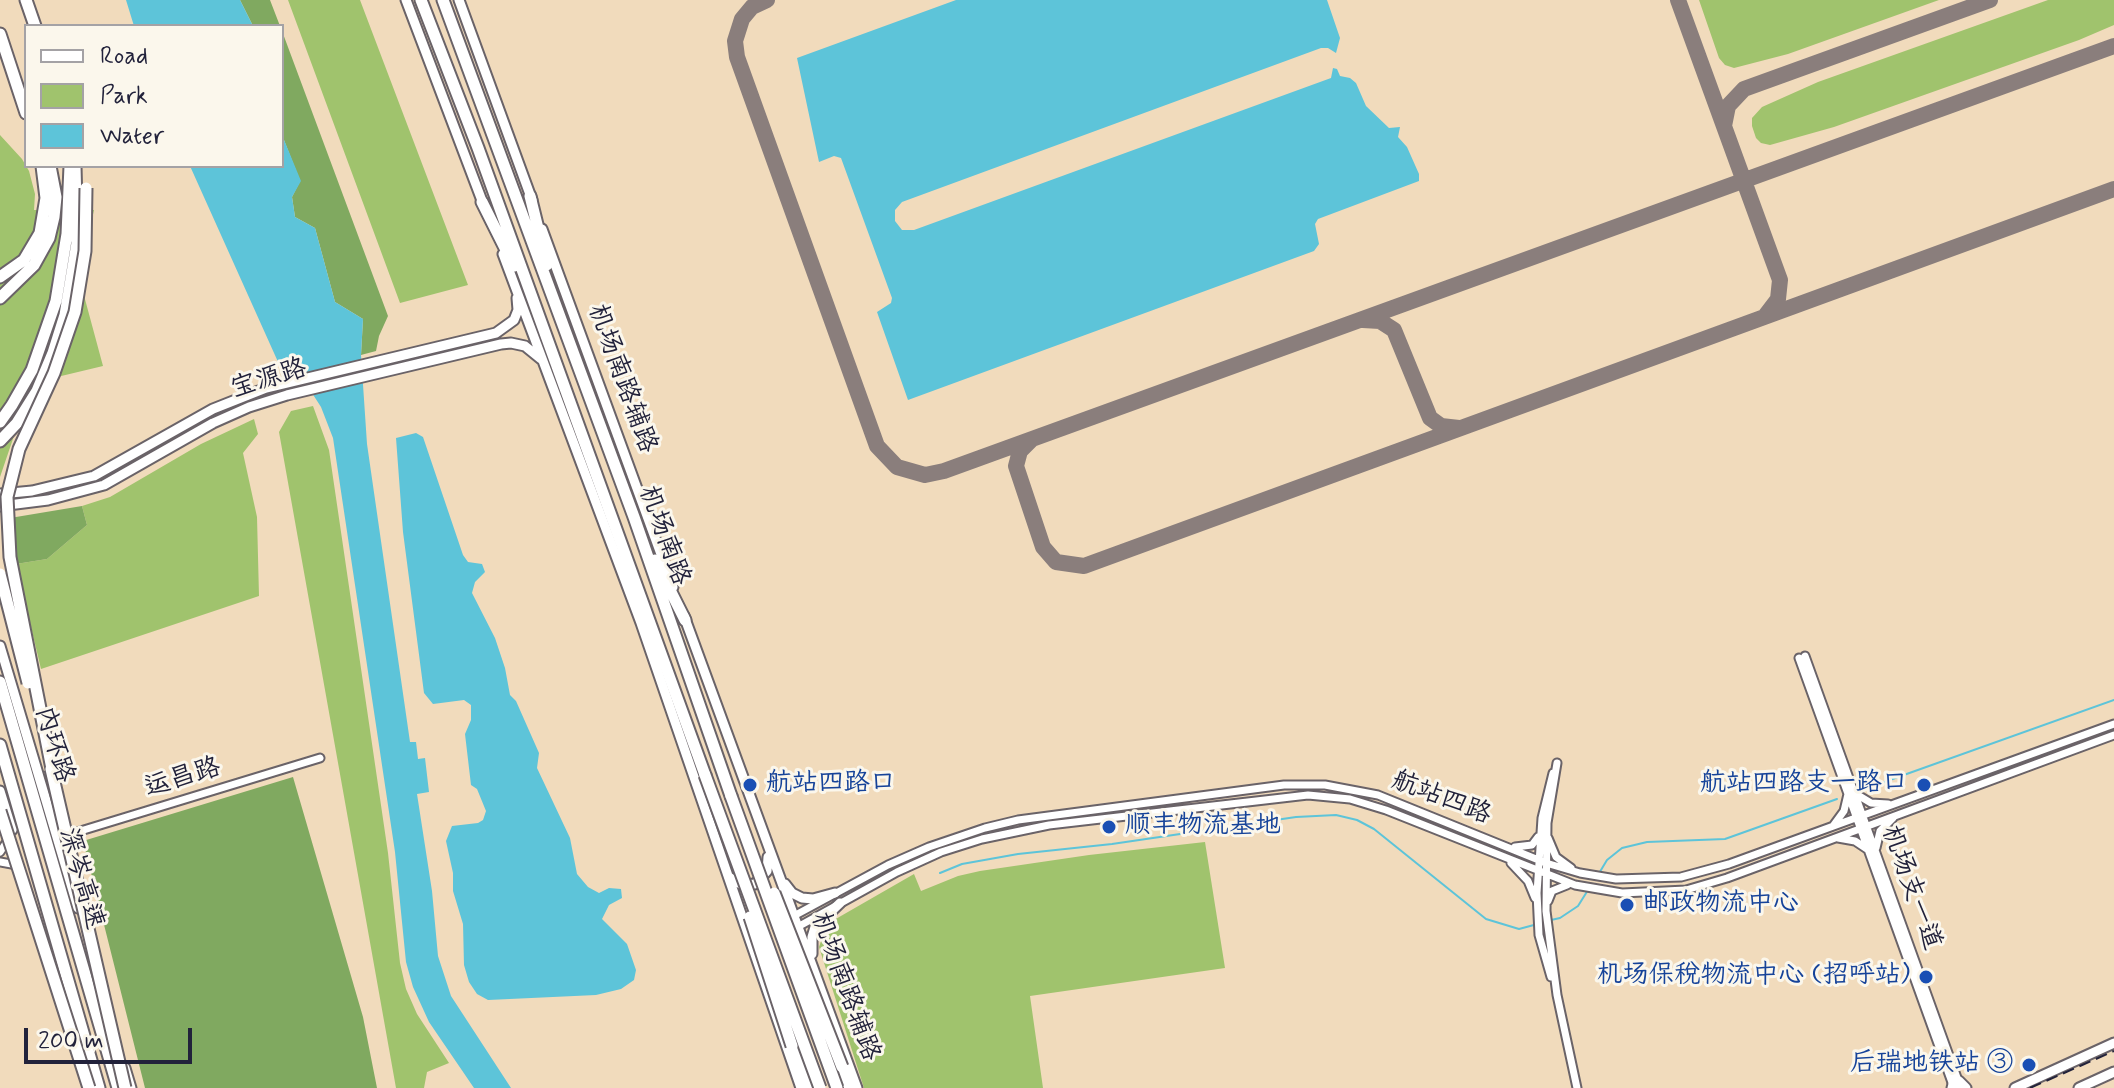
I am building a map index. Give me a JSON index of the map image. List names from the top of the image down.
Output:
{
  "streets": {
    "highway": ["机场南路", "深岑高速"],
    "main road": ["机场南路辅路", "宝源路", "内环路"],
    "street": ["运昌路", "航站四路", "机场支一道"]
  },
  "crossings": [
    ["机场南路辅路", "航站四路"],
    ["内环路", "运昌路"],
    ["航站四路", "机场支一道"]
  ],
  "places": [
    "航站四路口",
    "航站四路支一路口",
    "顺丰物流基地",
    "邮政物流中心",
    "机场保税物流中心 (招呼站)",
    "后瑞地铁站 ③"
  ],
  "legend": ["Road", "Park", "Water"],
  "scale_bar": "200 m"
}
